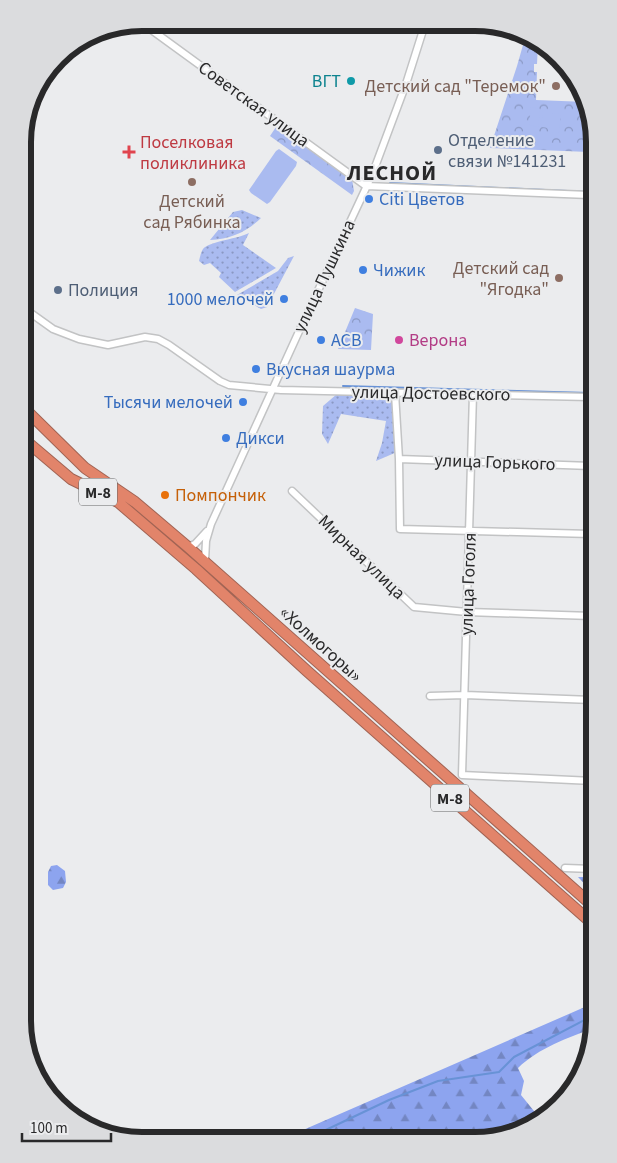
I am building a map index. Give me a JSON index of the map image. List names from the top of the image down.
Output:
{
  "streets": {
    "highway": ["М-8", "«Холмогоры»"],
    "street": [
      "Советская улица",
      "улица Пушкина",
      "улица Достоевского",
      "улица Горького",
      "Мирная улица",
      "улица Гоголя"
    ]
  },
  "crossings": [
    ["Советская улица", "улица Пушкина"],
    ["улица Пушкина", "улица Достоевского"],
    ["улица Достоевского", "улица Гоголя"],
    ["улица Горького", "улица Гоголя"],
    ["Мирная улица", "улица Гоголя"]
  ],
  "districts": ["ЛЕСНОЙ"],
  "places": {
    "other": [
      "ВГТ",
      "Детский сад \"Теремок\"",
      "Отделение связи №141231",
      "Детский сад Рябинка",
      "Citi Цветов",
      "Чижик",
      "Детский сад \"Ягодка\"",
      "Полиция",
      "1000 мелочей",
      "АСВ",
      "Верона",
      "Вкусная шаурма",
      "Тысячи мелочей",
      "Дикси",
      "Помпончик"
    ],
    "health": ["Поселковая поликлиника"]
  },
  "scale_bar": "100 m"
}
